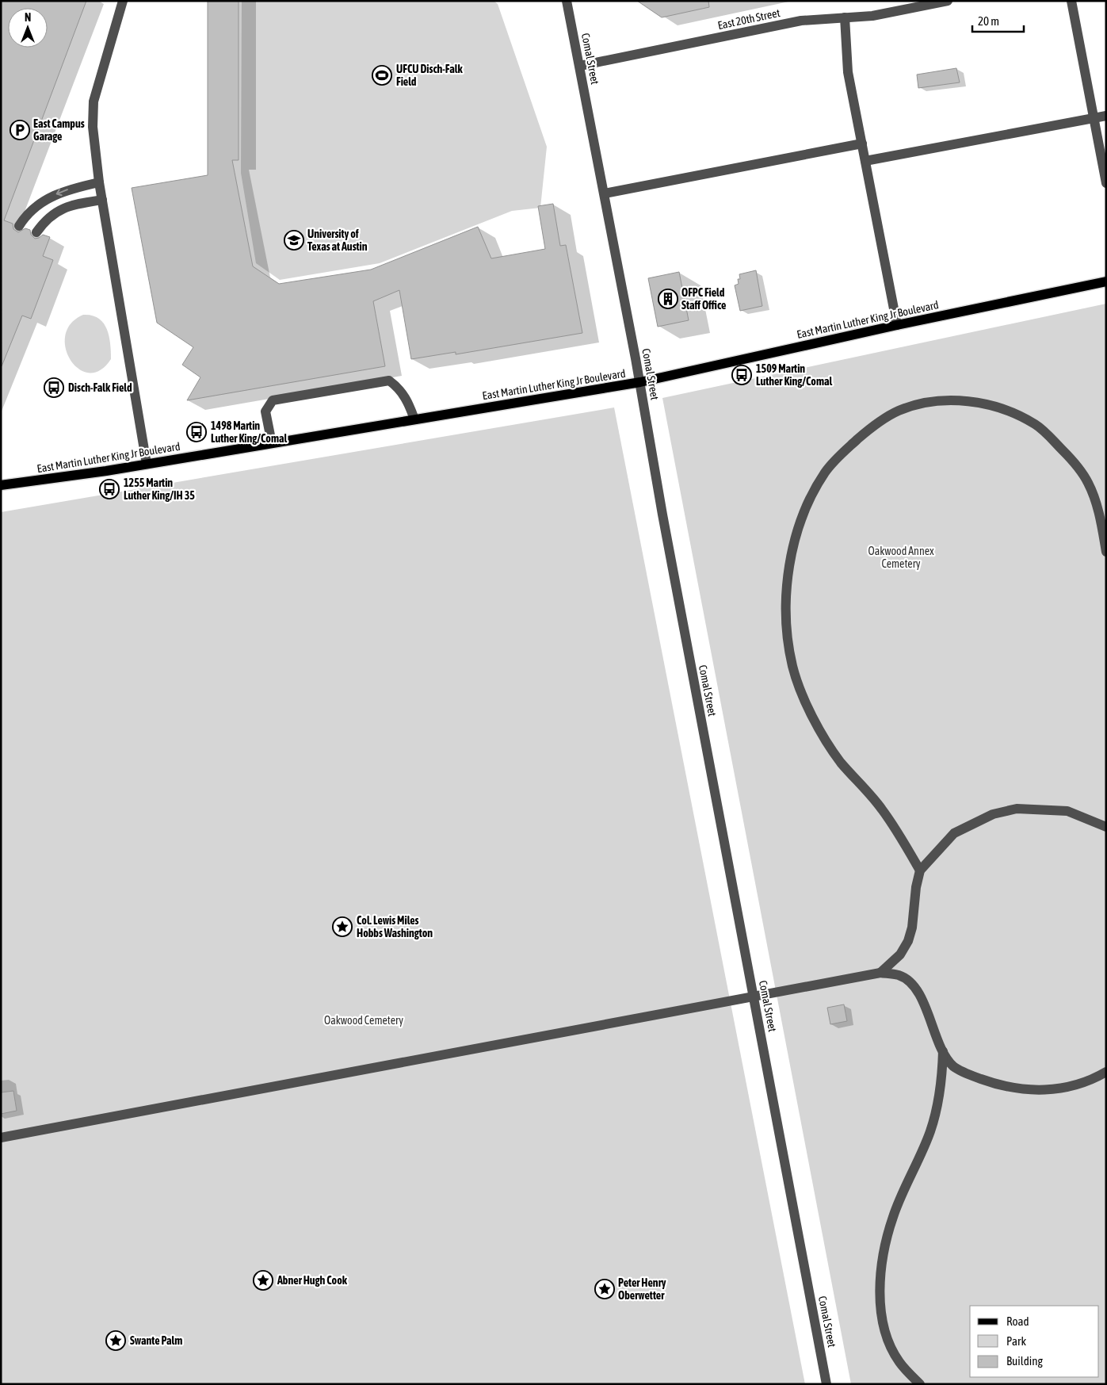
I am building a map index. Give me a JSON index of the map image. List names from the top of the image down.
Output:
{
  "streets": {
    "main road": ["East Martin Luther King Jr Boulevard"],
    "street": ["East 20th Street", "Comal Street"]
  },
  "crossings": [
    ["East 20th Street", "Comal Street"],
    ["Comal Street", "East Martin Luther King Jr Boulevard"]
  ],
  "parks": ["Oakwood Annex Cemetery", "Oakwood Cemetery"],
  "places": {
    "sports": ["UFCU Disch-Falk Field"],
    "parking": ["East Campus Garage"],
    "school or university": ["University of Texas at Austin"],
    "building": ["OFPC Field Staff Office"],
    "bus stop": [
      "1509 Martin Luther King/Comal",
      "Disch-Falk Field",
      "1498 Martin Luther King/Comal",
      "1255 Martin Luther King/IH 35"
    ],
    "place": [
      "Col. Lewis Miles Hobbs Washington",
      "Abner Hugh Cook",
      "Peter Henry Oberwetter",
      "Swante Palm"
    ]
  },
  "legend": ["Road", "Park", "Building"],
  "scale_bar": "20 m",
  "north": "top"
}
